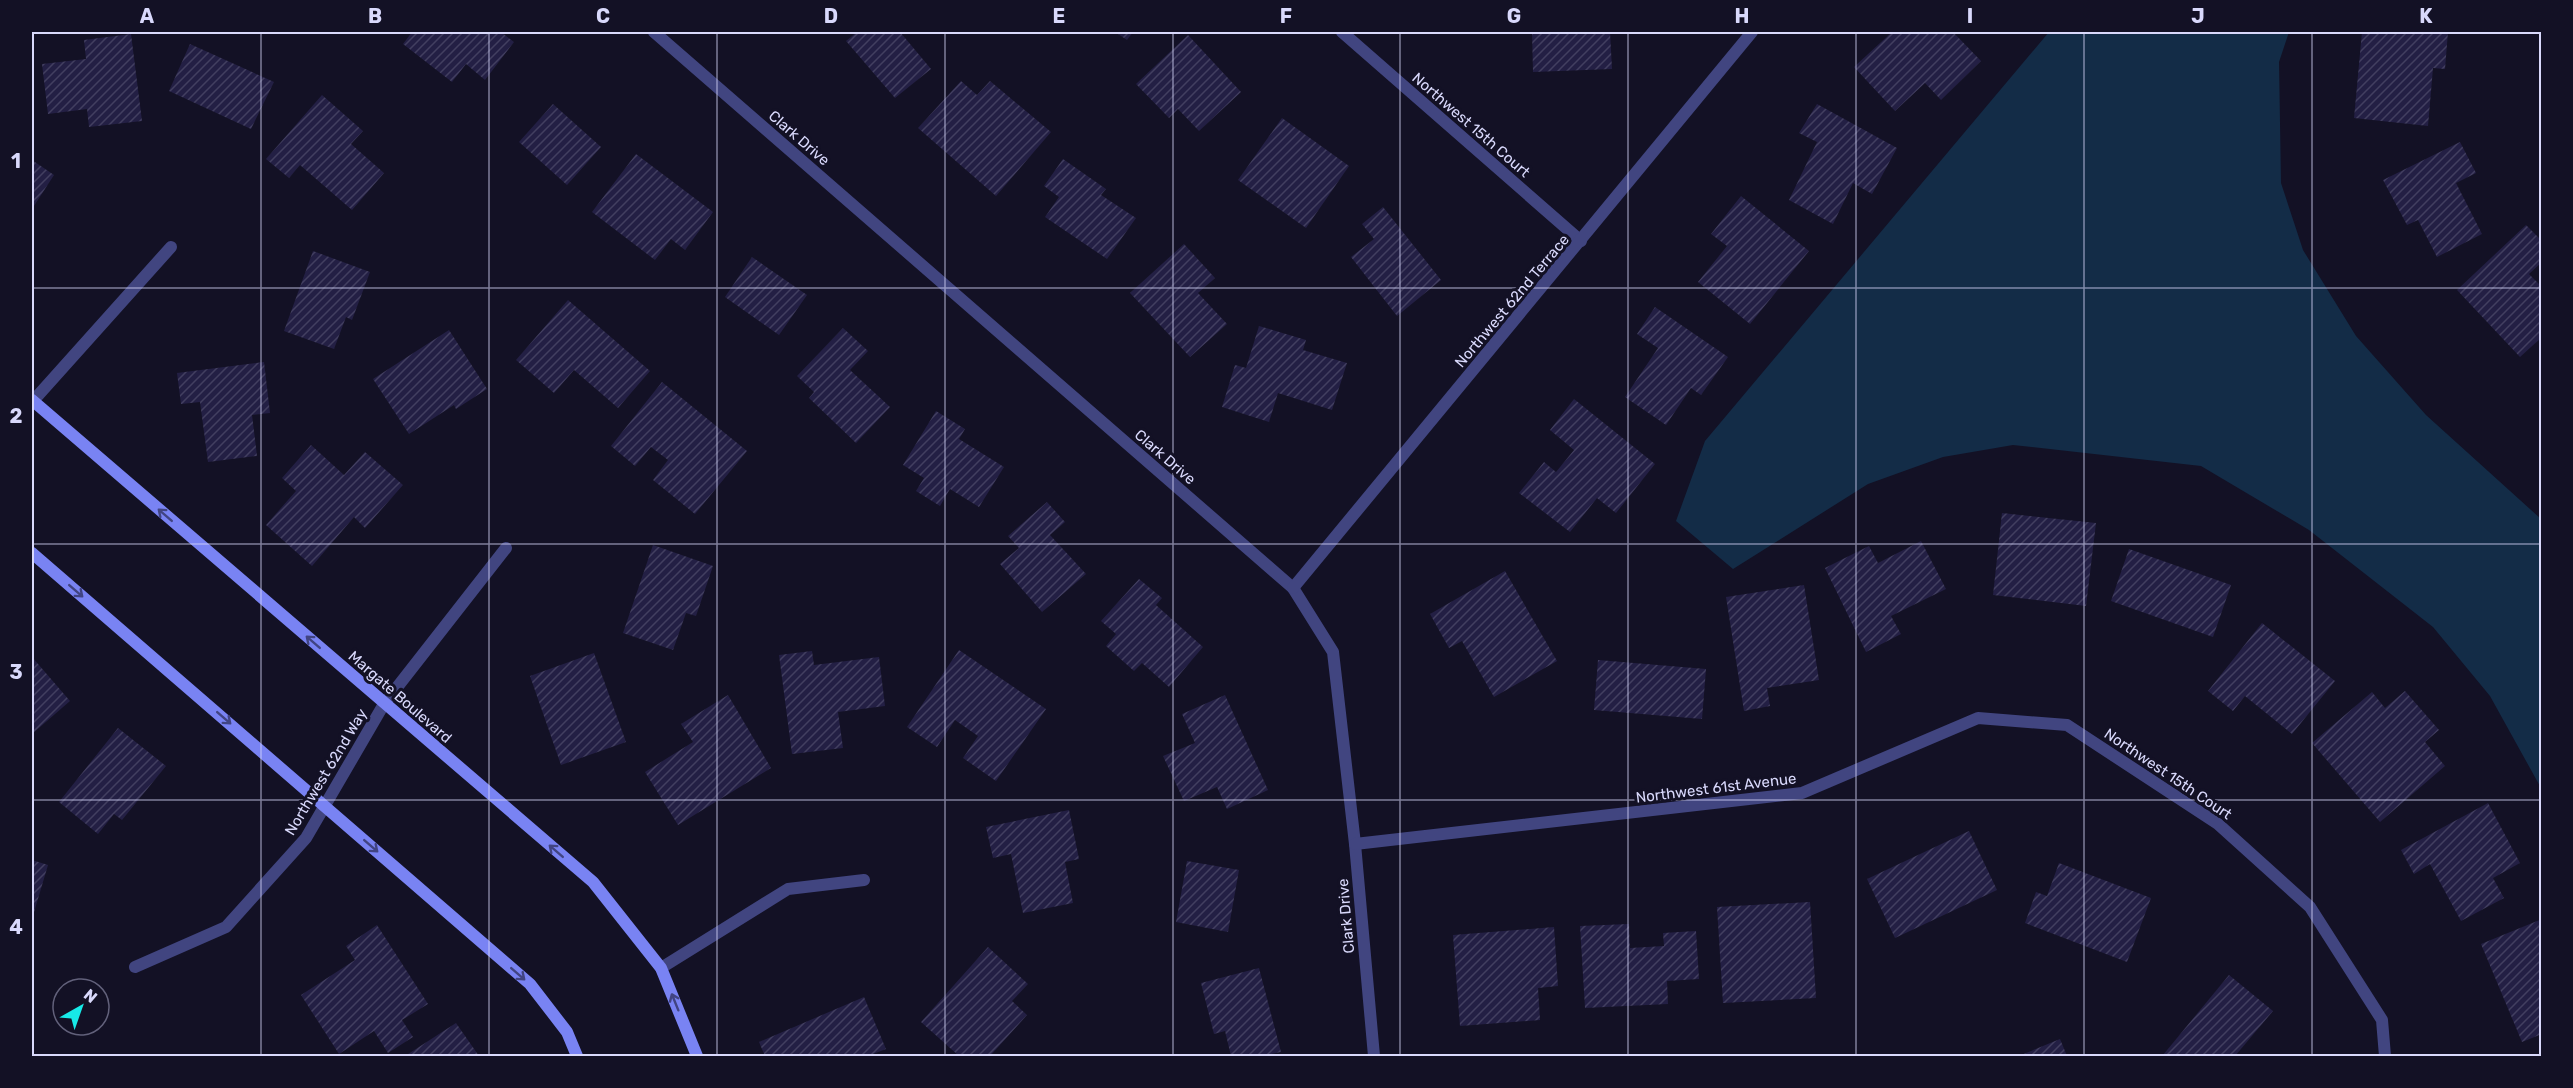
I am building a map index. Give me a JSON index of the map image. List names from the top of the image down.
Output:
{
  "streets": {
    "street": [
      "Northwest 15th Court",
      "Clark Drive",
      "Northwest 62nd Terrace",
      "Margate Boulevard",
      "Northwest 62nd Way",
      "Northwest 61st Avenue"
    ]
  },
  "crossings": [
    ["Northwest 15th Court", "Northwest 62nd Terrace"],
    ["Northwest 15th Court", "Northwest 61st Avenue"],
    ["Clark Drive", "Northwest 62nd Terrace"],
    ["Clark Drive", "Northwest 61st Avenue"],
    ["Margate Boulevard", "Northwest 62nd Way"]
  ],
  "one_way": ["Margate Boulevard"],
  "north": "top right",
  "grid": {
    "columns": [
      "A",
      "B",
      "C",
      "D",
      "E",
      "F",
      "G",
      "H",
      "I",
      "J",
      "K"
    ],
    "rows": [
      "1",
      "2",
      "3",
      "4"
    ]
  }
}
